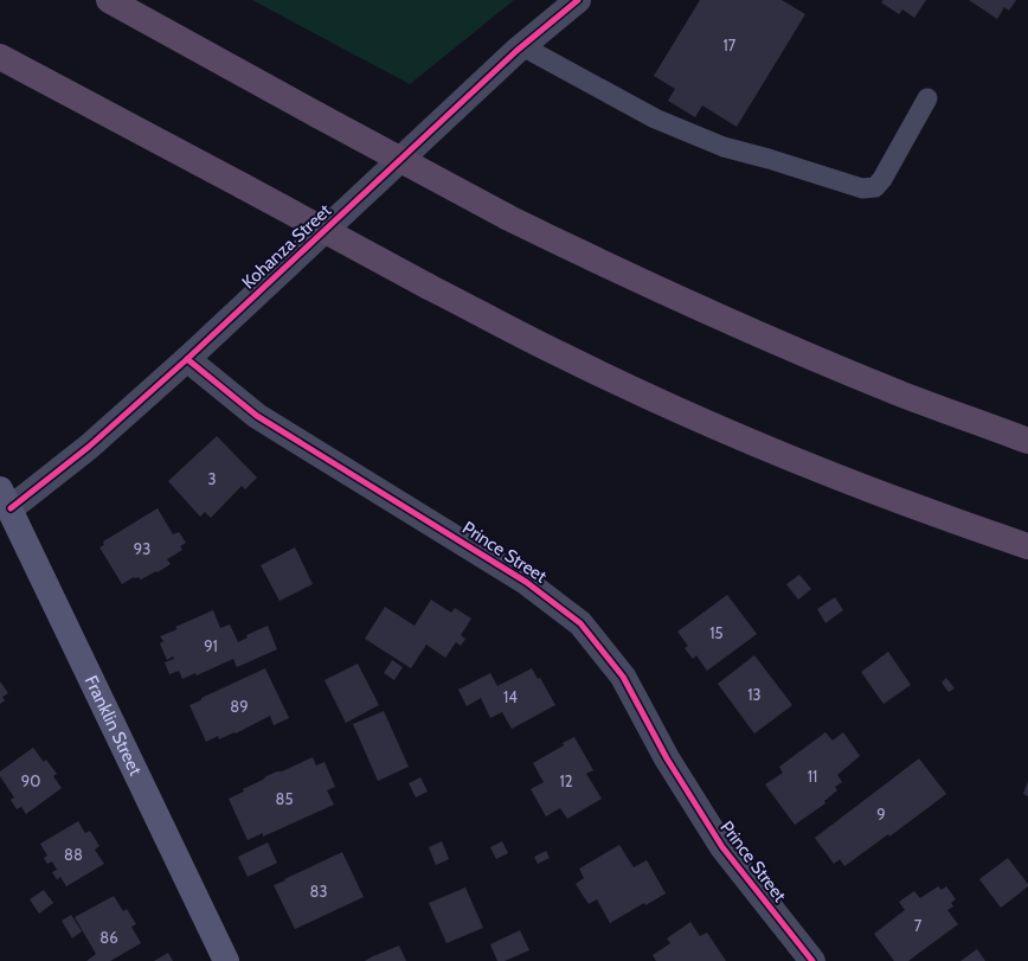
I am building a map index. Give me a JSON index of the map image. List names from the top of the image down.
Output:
{
  "streets": {
    "main road": ["Franklin Street"],
    "street": ["Kohanza Street", "Prince Street"]
  },
  "crossings": [
    ["Kohanza Street", "Prince Street"],
    ["Kohanza Street", "Franklin Street"]
  ],
  "house_numbers": [
    "17",
    "3",
    "93",
    "15",
    "91",
    "13",
    "14",
    "89",
    "11",
    "90",
    "12",
    "85",
    "9",
    "88",
    "83",
    "7",
    "86"
  ]
}
